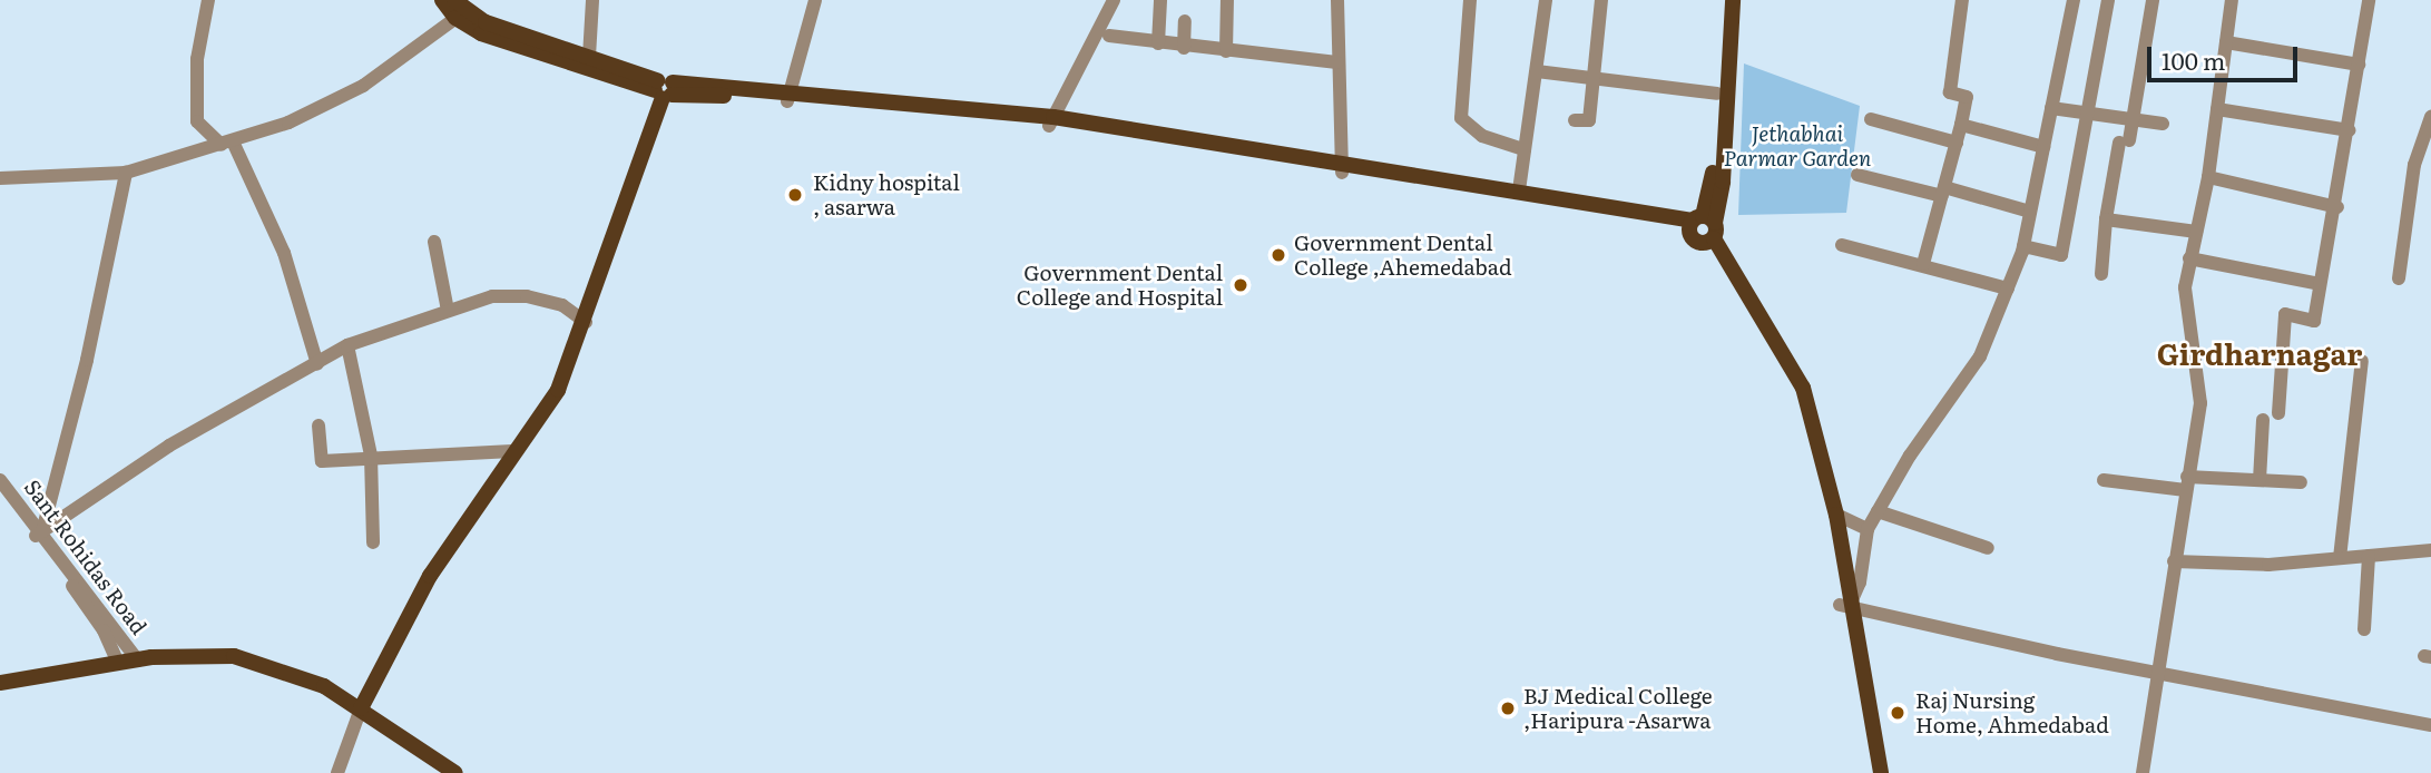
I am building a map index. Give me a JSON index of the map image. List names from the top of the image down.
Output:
{
  "streets": {
    "street": ["Sant Rohidas Road"]
  },
  "districts": ["Girdharnagar"],
  "parks": ["Jethabhai Parmar Garden"],
  "places": [
    "Kidny hospital , asarwa",
    "Government Dental College ,Ahemedabad",
    "Government Dental College and Hospital",
    "BJ Medical College ,Haripura -Asarwa",
    "Raj Nursing Home, Ahmedabad"
  ],
  "scale_bar": "100 m"
}
